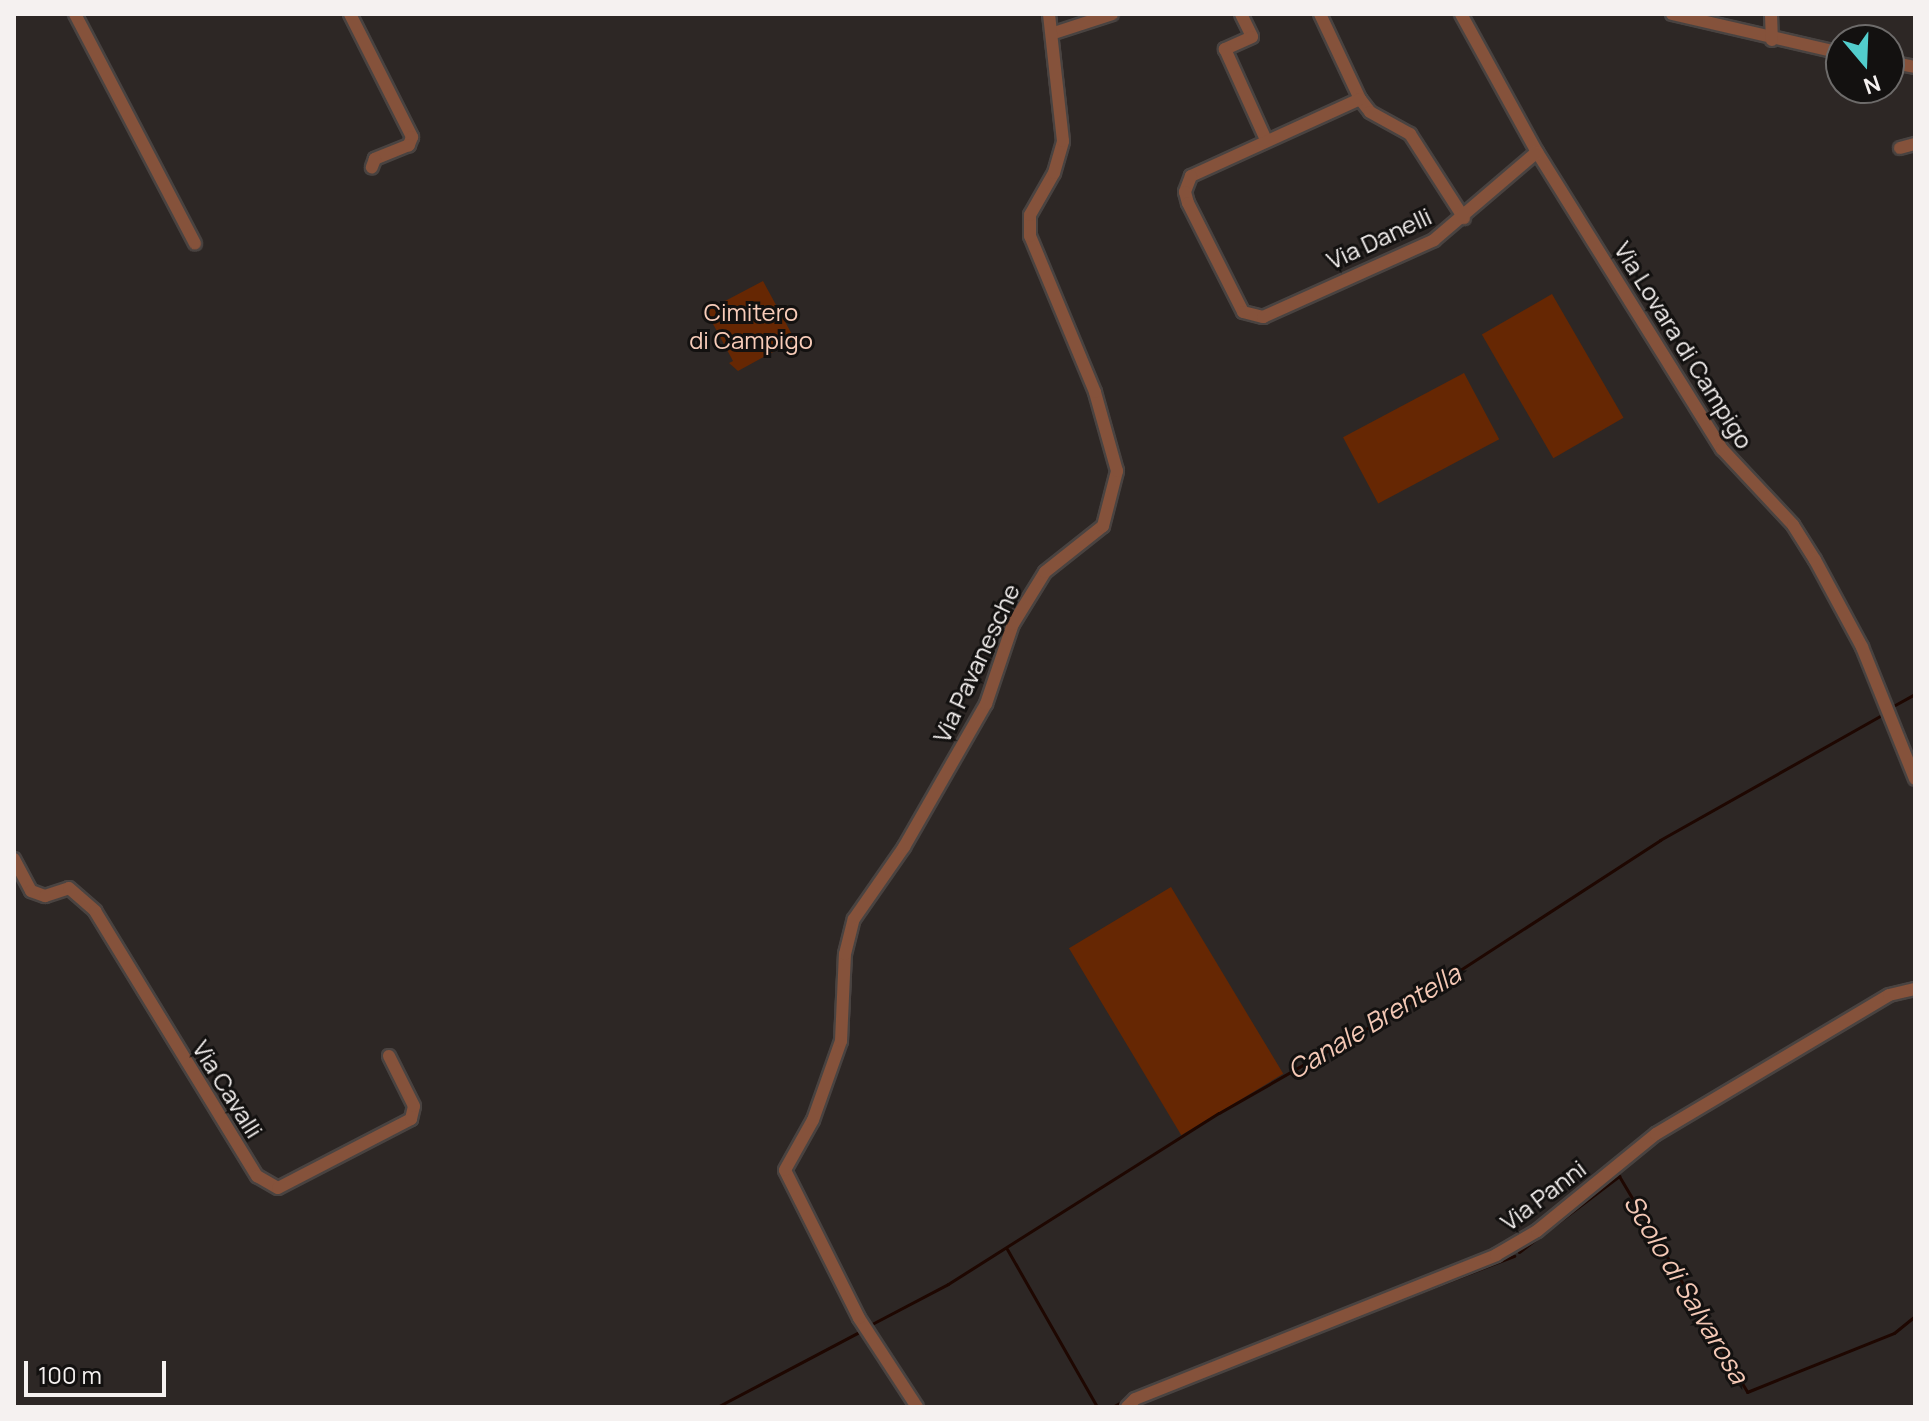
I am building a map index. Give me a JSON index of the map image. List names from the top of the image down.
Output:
{
  "streets": {
    "street": [
      "Via Danelli",
      "Via Lovara di Campigo",
      "Via Pavanesche",
      "Via Cavalli",
      "Via Panni"
    ]
  },
  "crossings": [
    ["Via Danelli", "Via Lovara di Campigo"]
  ],
  "water": ["Canale Brentella", "Scolo di Salvarosa"],
  "parks": ["Cimitero di Campigo"],
  "scale_bar": "100 m",
  "north": "bottom"
}
